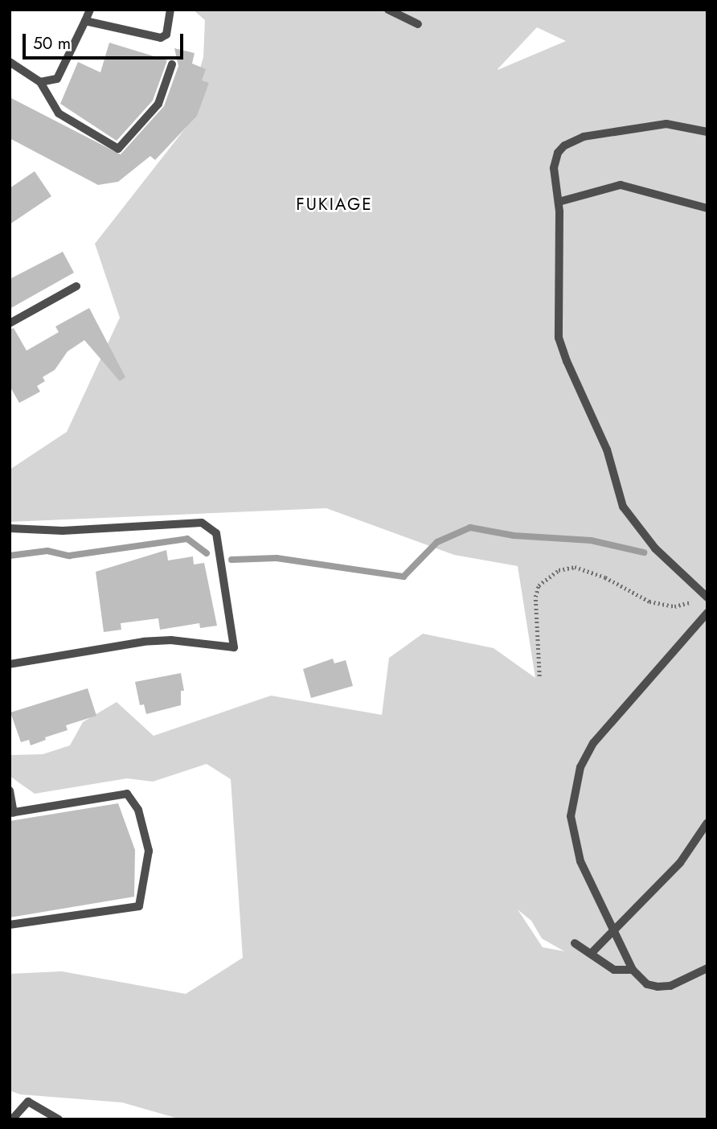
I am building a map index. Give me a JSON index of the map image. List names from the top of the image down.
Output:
{
  "districts": ["FUKIAGE"],
  "scale_bar": "50 m"
}
